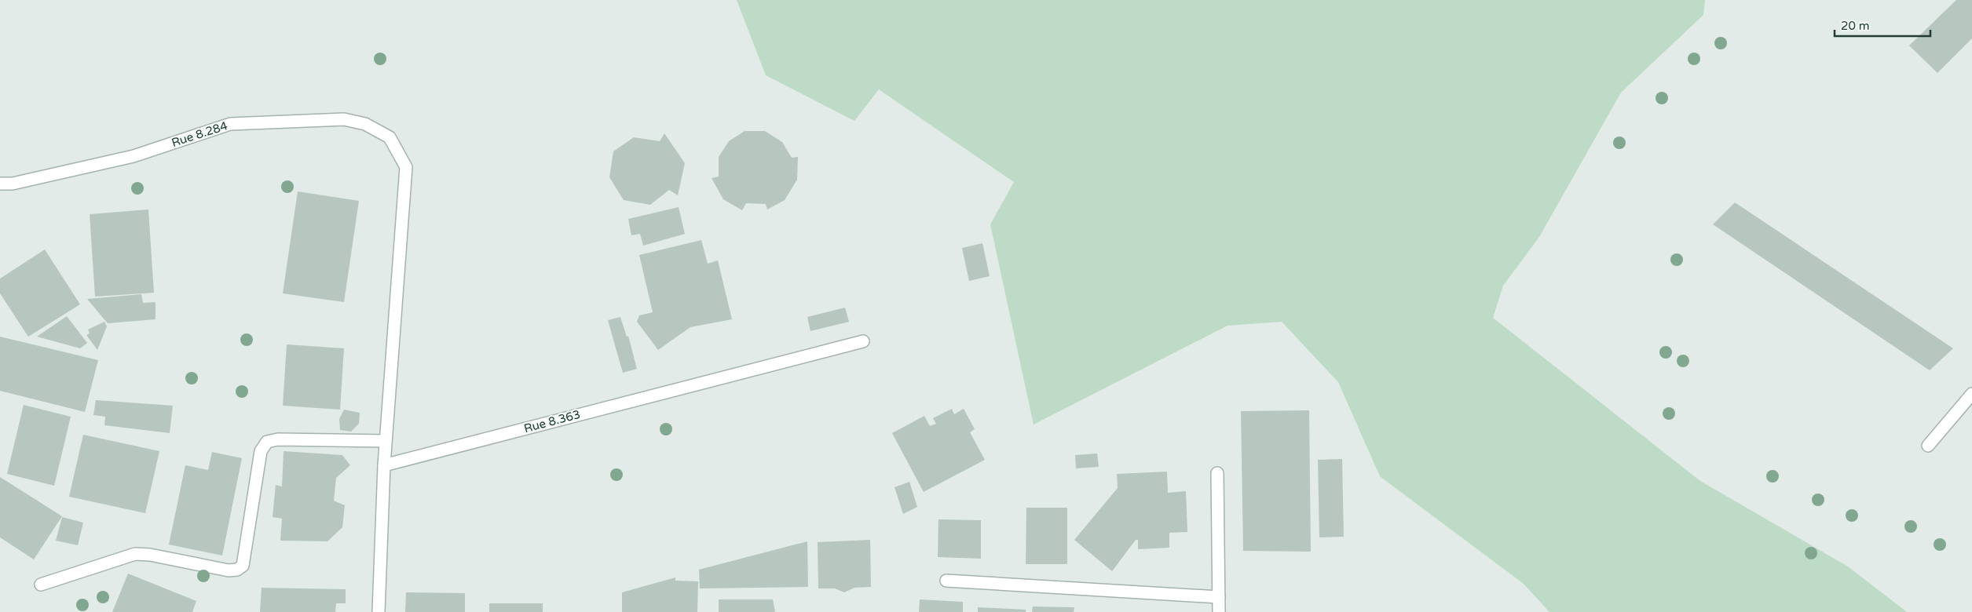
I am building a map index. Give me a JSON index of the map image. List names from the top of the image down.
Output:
{
  "streets": {
    "street": ["Rue 8.284", "Rue 8.363"]
  },
  "scale_bar": "20 m"
}
